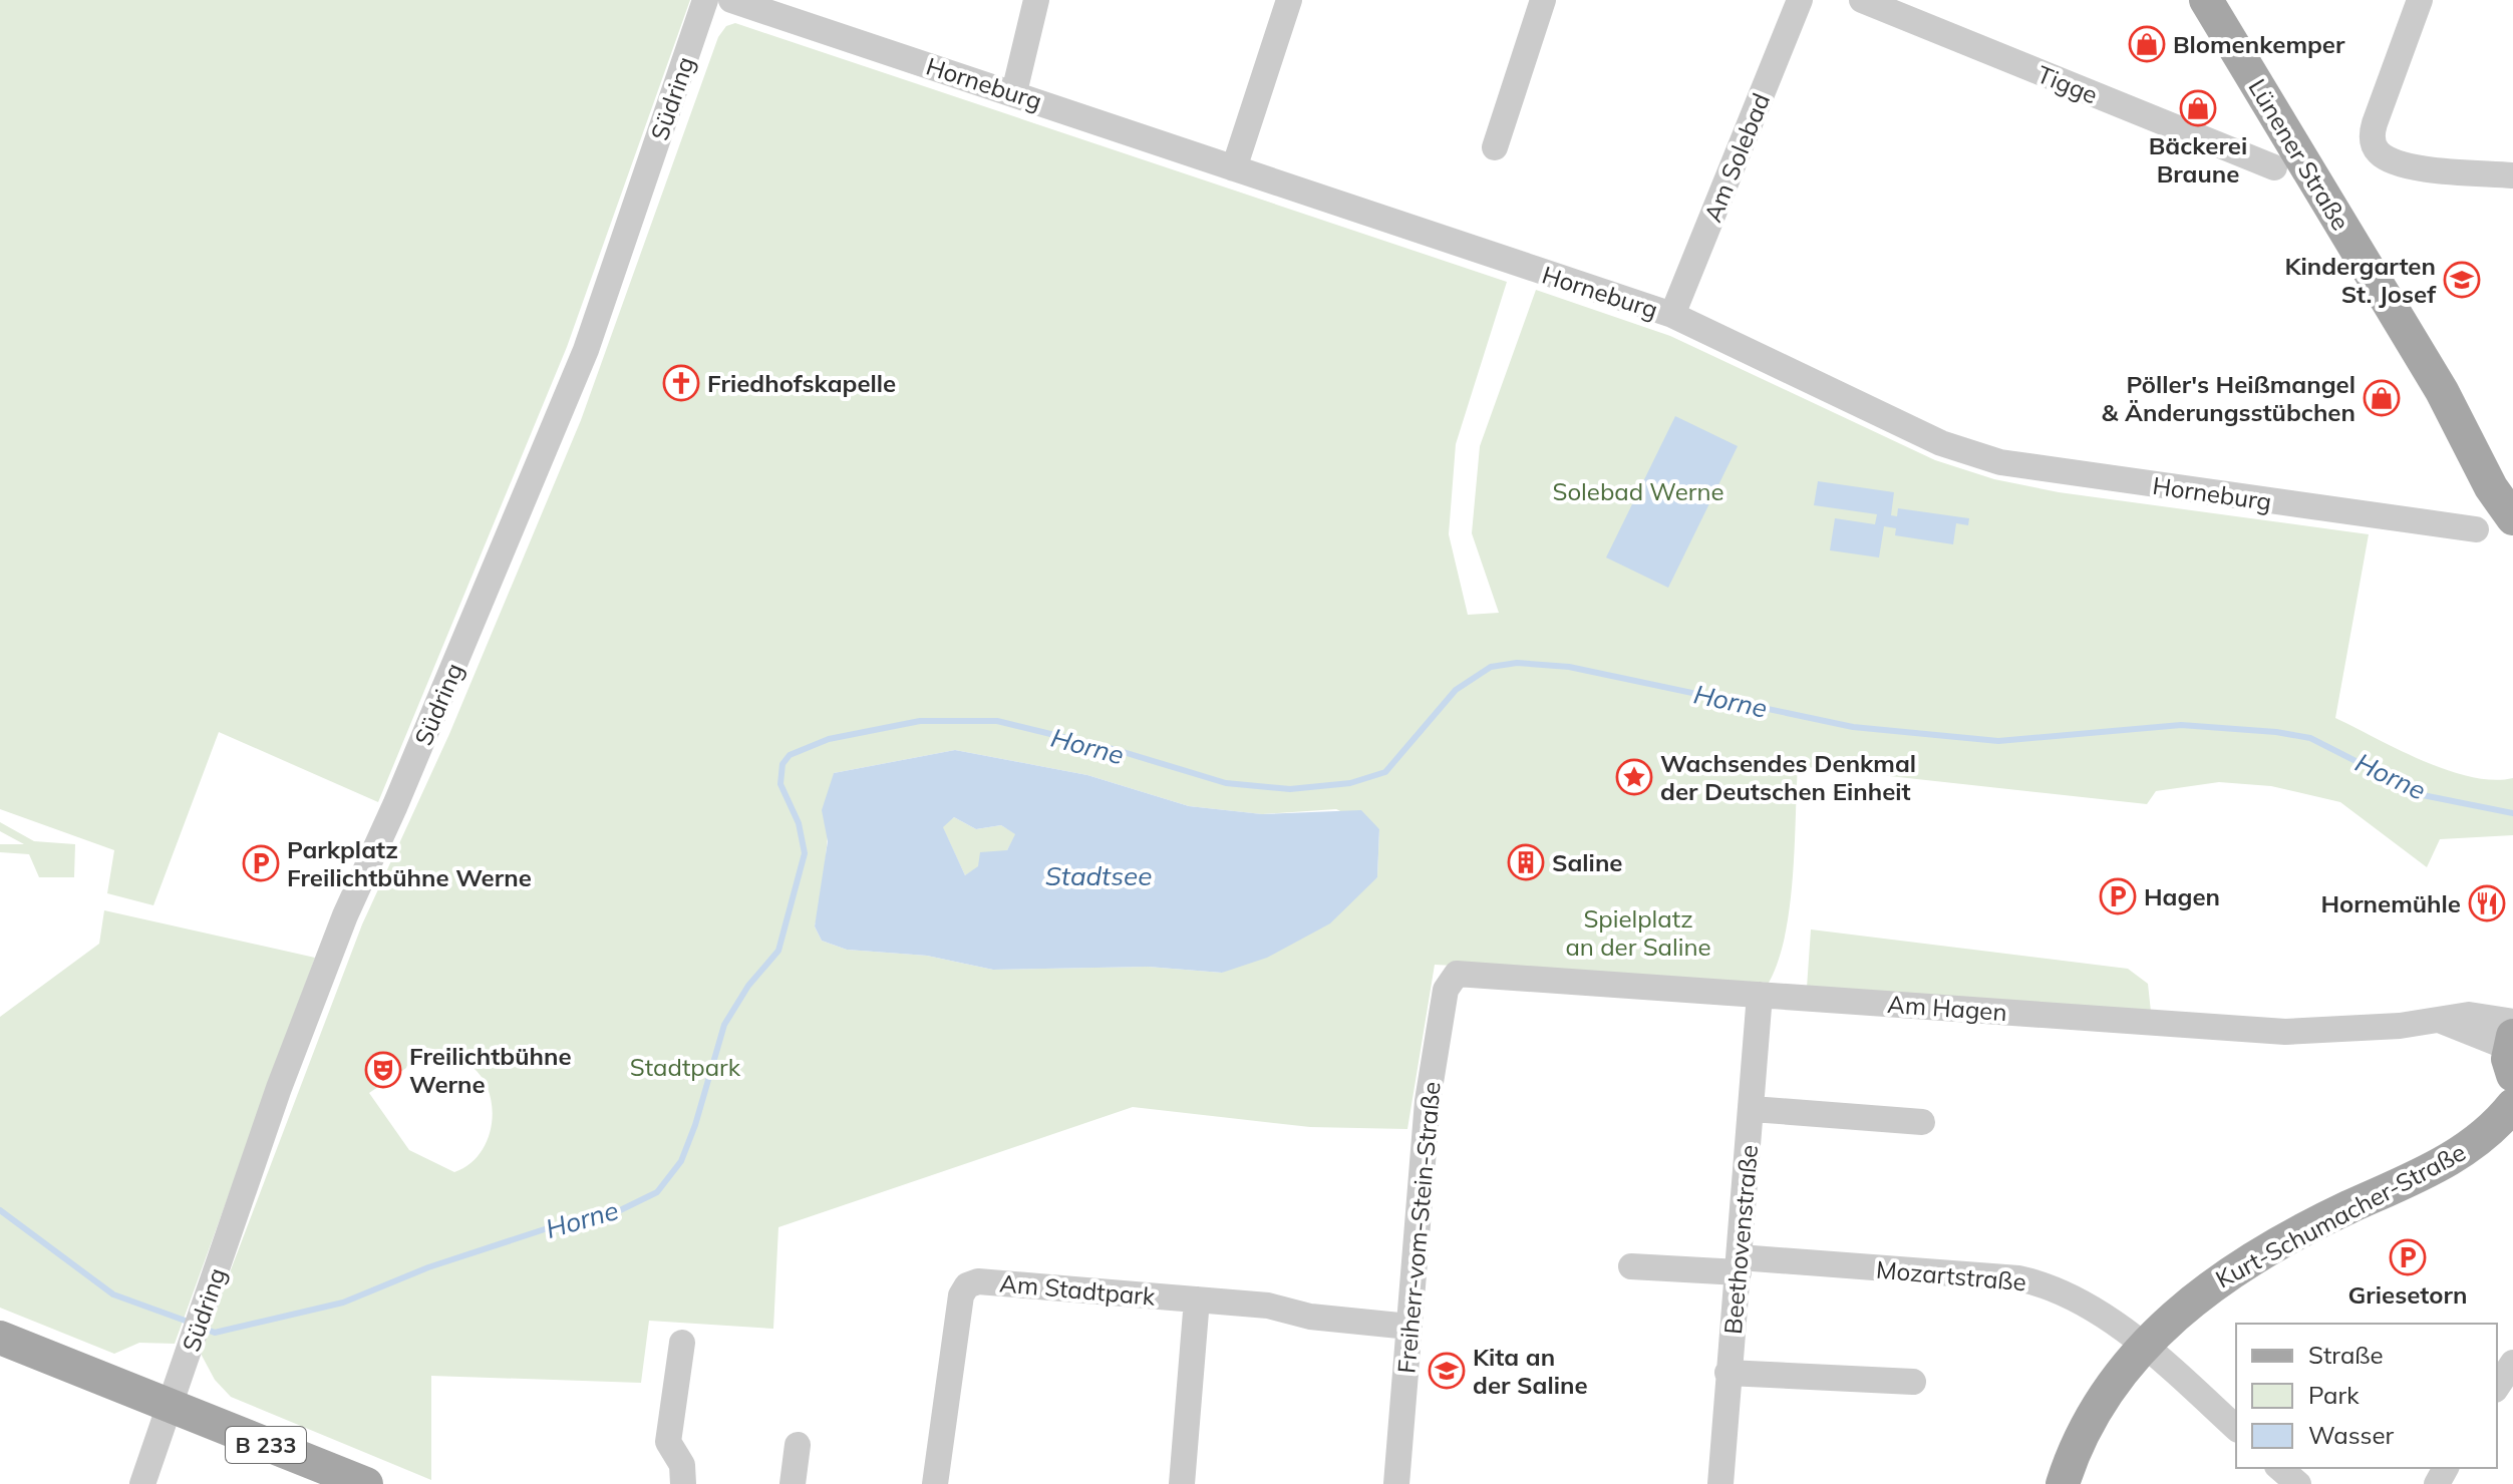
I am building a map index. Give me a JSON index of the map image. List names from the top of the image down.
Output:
{
  "streets": {
    "main road": ["Lünener Straße", "Kurt-Schumacher-Straße", "B 233"],
    "street": [
      "Horneburg",
      "Tigge",
      "Südring",
      "Am Solebad",
      "Am Hagen",
      "Freiherr-vom-Stein-Straße",
      "Beethovenstraße",
      "Mozartstraße",
      "Am Stadtpark"
    ]
  },
  "crossings": [
    ["Horneburg", "Am Solebad"],
    ["Südring", "B 233"],
    ["Am Hagen", "Freiherr-vom-Stein-Straße"],
    ["Am Hagen", "Beethovenstraße"],
    ["Kurt-Schumacher-Straße", "Mozartstraße"],
    ["Freiherr-vom-Stein-Straße", "Am Stadtpark"],
    ["Beethovenstraße", "Mozartstraße"]
  ],
  "water": ["Horne", "Stadtsee"],
  "parks": ["Solebad Werne", "Spielplatz an der Saline", "Stadtpark"],
  "places": {
    "shop": ["Blomenkemper", "Bäckerei Braune", "Pöller's Heißmangel & Änderungsstübchen"],
    "school or university": ["Kindergarten St. Josef", "Kita an der Saline"],
    "church": ["Friedhofskapelle"],
    "place": ["Wachsendes Denkmal der Deutschen Einheit"],
    "building": ["Saline"],
    "parking": ["Parkplatz Freilichtbühne Werne", "Hagen", "Griesetorn"],
    "restaurant": ["Hornemühle"],
    "theatre": ["Freilichtbühne Werne"]
  },
  "legend": ["Straße", "Park", "Wasser"]
}
